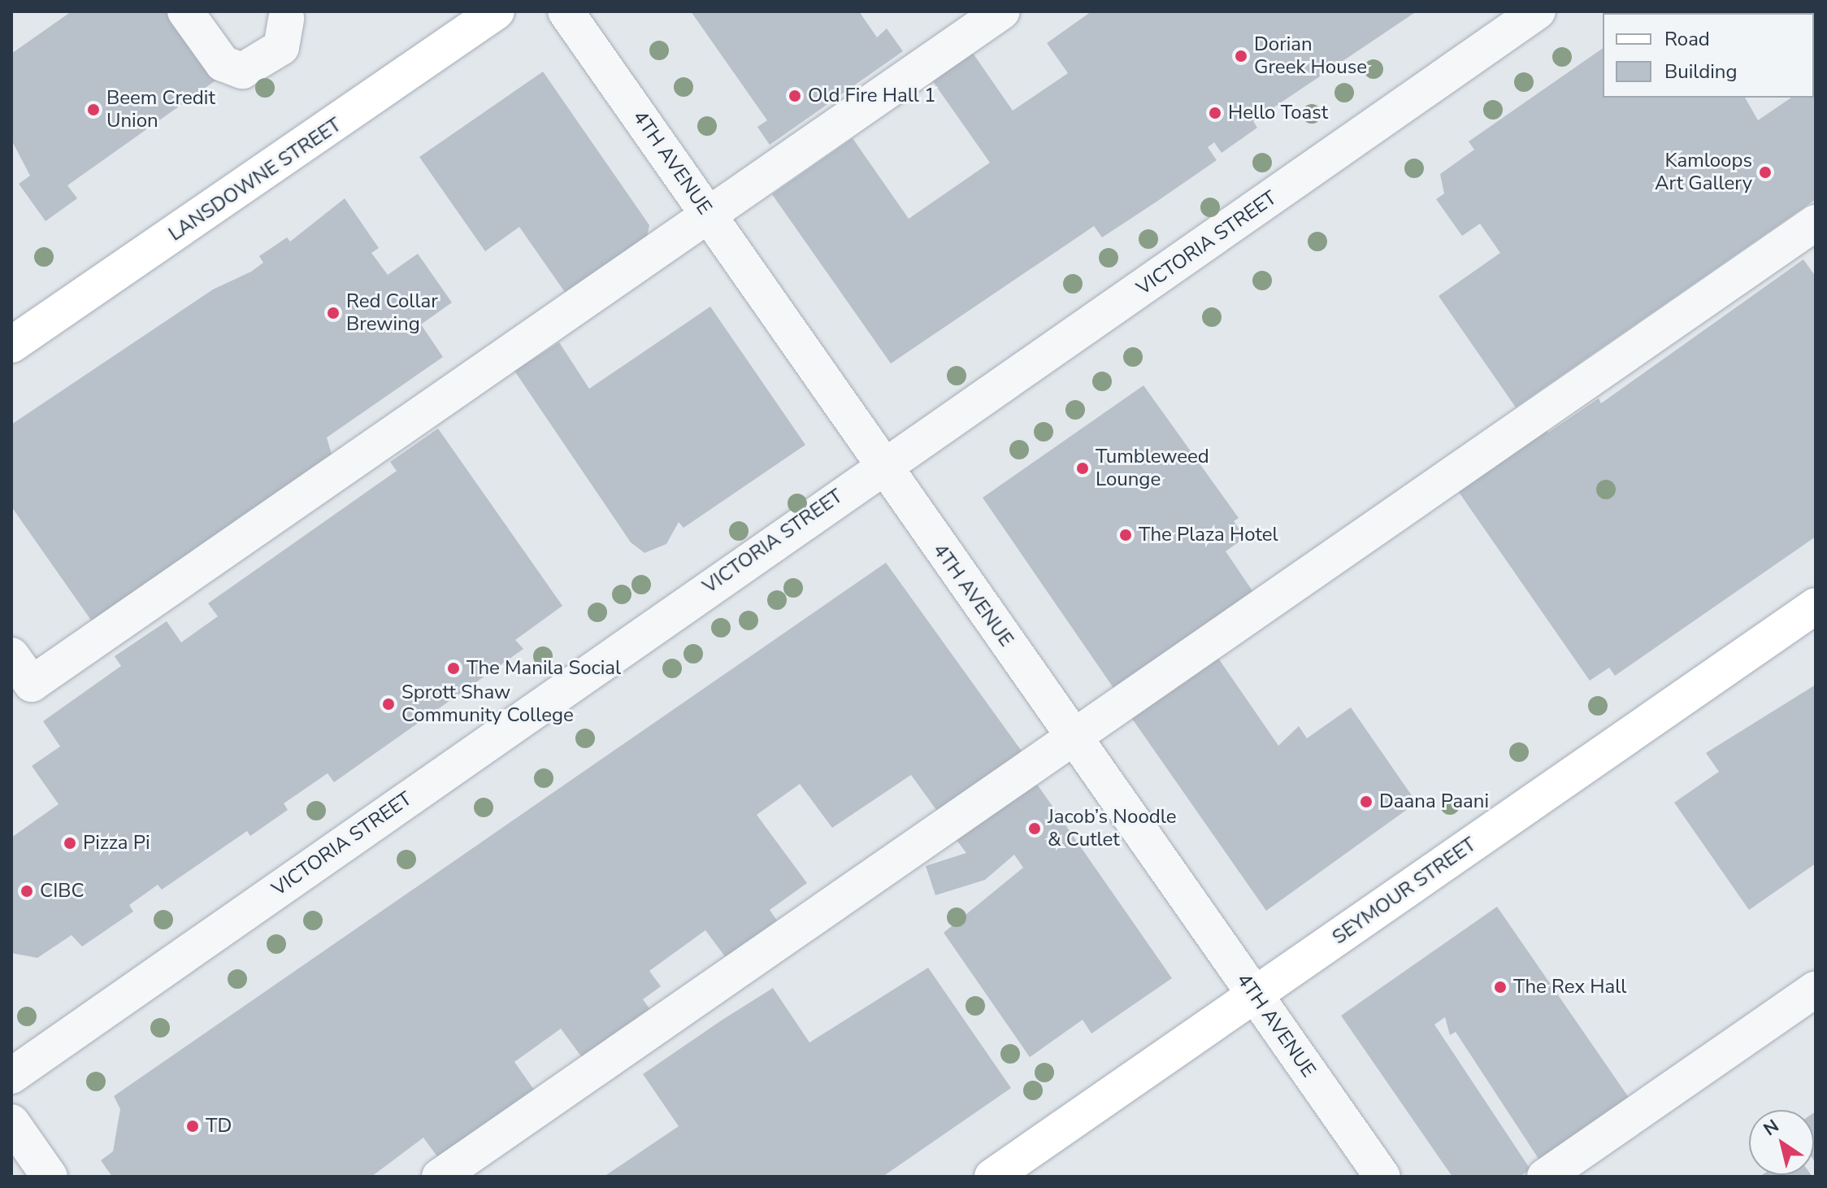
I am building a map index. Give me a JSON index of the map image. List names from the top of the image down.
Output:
{
  "streets": {
    "main road": ["LANSDOWNE STREET", "SEYMOUR STREET"],
    "street": ["4TH AVENUE", "VICTORIA STREET"]
  },
  "crossings": [
    ["4TH AVENUE", "VICTORIA STREET"],
    ["4TH AVENUE", "SEYMOUR STREET"]
  ],
  "places": [
    "Dorian Greek House",
    "Old Fire Hall 1",
    "Beem Credit Union",
    "Hello Toast",
    "Kamloops Art Gallery",
    "Red Collar Brewing",
    "Tumbleweed Lounge",
    "The Plaza Hotel",
    "The Manila Social",
    "Sprott Shaw Community College",
    "Daana Paani",
    "Jacob’s Noodle & Cutlet",
    "Pizza Pi",
    "CIBC",
    "The Rex Hall",
    "TD"
  ],
  "legend": ["Road", "Building"],
  "north": "top left"
}
